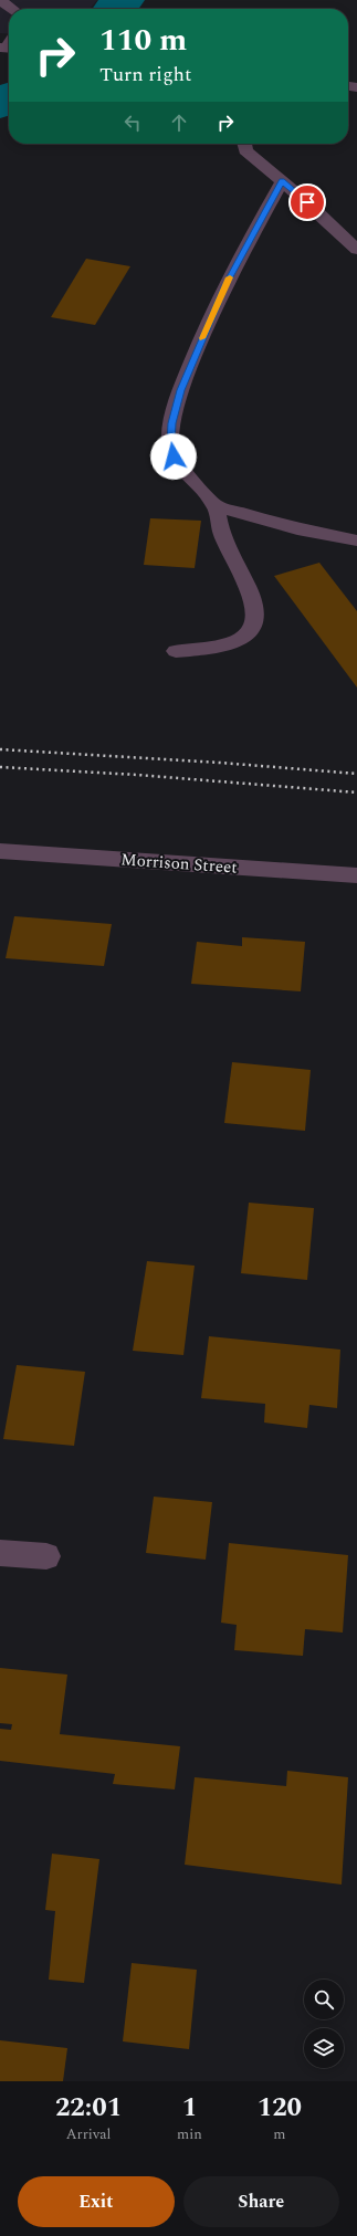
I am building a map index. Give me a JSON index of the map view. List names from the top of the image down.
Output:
{
  "streets": {
    "street": ["Morrison Street"]
  },
  "page": {
    "turn": ["110 m", "Turn right"],
    "eta": [
      "22:01",
      "Arrival",
      "1",
      "min",
      "120",
      "m"
    ],
    "buttons": ["Exit", "Share"]
  }
}
